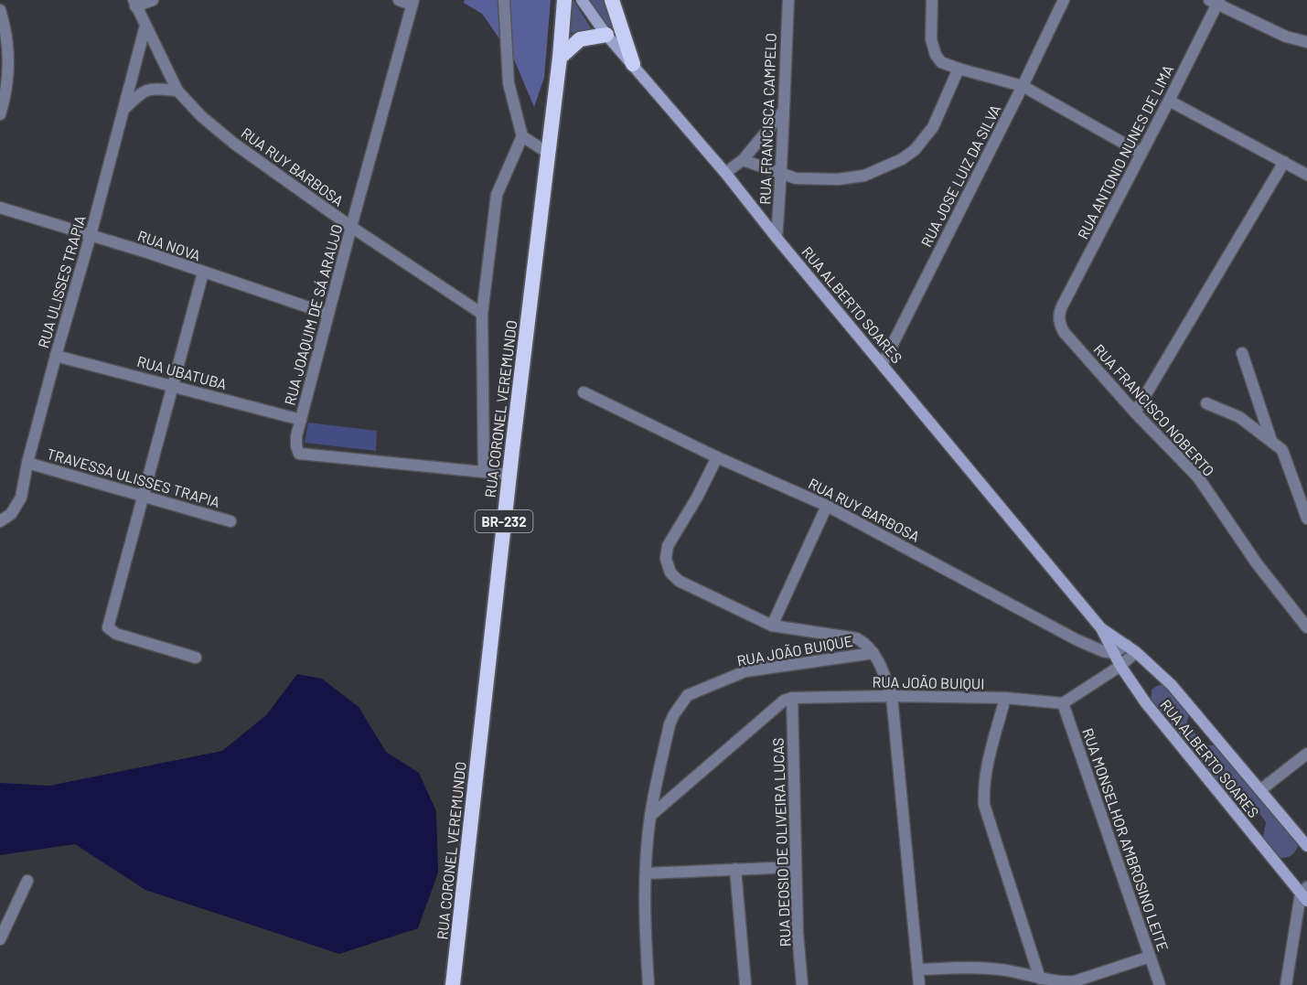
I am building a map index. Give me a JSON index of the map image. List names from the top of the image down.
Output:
{
  "streets": {
    "highway": ["RUA CORONEL VEREMUNDO", "BR-232"],
    "main road": ["RUA ALBERTO SOARES"],
    "street": [
      "RUA FRANCISCA CAMPELO",
      "RUA ANTONIO NUNES DE LIMA",
      "RUA RUY BARBOSA",
      "RUA JOSE LUIZ DA SILVA",
      "RUA NOVA",
      "RUA ULISSES TRAPIA",
      "RUA JOAQUIM DE SÁ ARAUJO",
      "RUA UBATUBA",
      "RUA FRANCISCO NOBERTO",
      "TRAVESSA ULISSES TRAPIA",
      "RUA JOÃO BUIQUE",
      "RUA JOÃO BUIQUI",
      "RUA MONSELHOR AMBROSINO LEITE",
      "RUA DEOSIO DE OLIVEIRA LUCAS"
    ]
  },
  "crossings": [
    ["RUA FRANCISCA CAMPELO", "RUA ALBERTO SOARES"],
    ["RUA ANTONIO NUNES DE LIMA", "RUA FRANCISCO NOBERTO"],
    ["RUA RUY BARBOSA", "RUA ULISSES TRAPIA"],
    ["RUA RUY BARBOSA", "RUA ALBERTO SOARES"],
    ["RUA RUY BARBOSA", "RUA JOAQUIM DE SÁ ARAUJO"],
    ["RUA JOSE LUIZ DA SILVA", "RUA ALBERTO SOARES"],
    ["RUA NOVA", "RUA ULISSES TRAPIA"],
    ["RUA NOVA", "RUA JOAQUIM DE SÁ ARAUJO"],
    ["RUA ULISSES TRAPIA", "RUA UBATUBA"],
    ["RUA ULISSES TRAPIA", "TRAVESSA ULISSES TRAPIA"],
    ["RUA JOAQUIM DE SÁ ARAUJO", "RUA UBATUBA"],
    ["RUA JOÃO BUIQUI", "RUA MONSELHOR AMBROSINO LEITE"],
    ["RUA JOÃO BUIQUI", "RUA DEOSIO DE OLIVEIRA LUCAS"]
  ]
}
